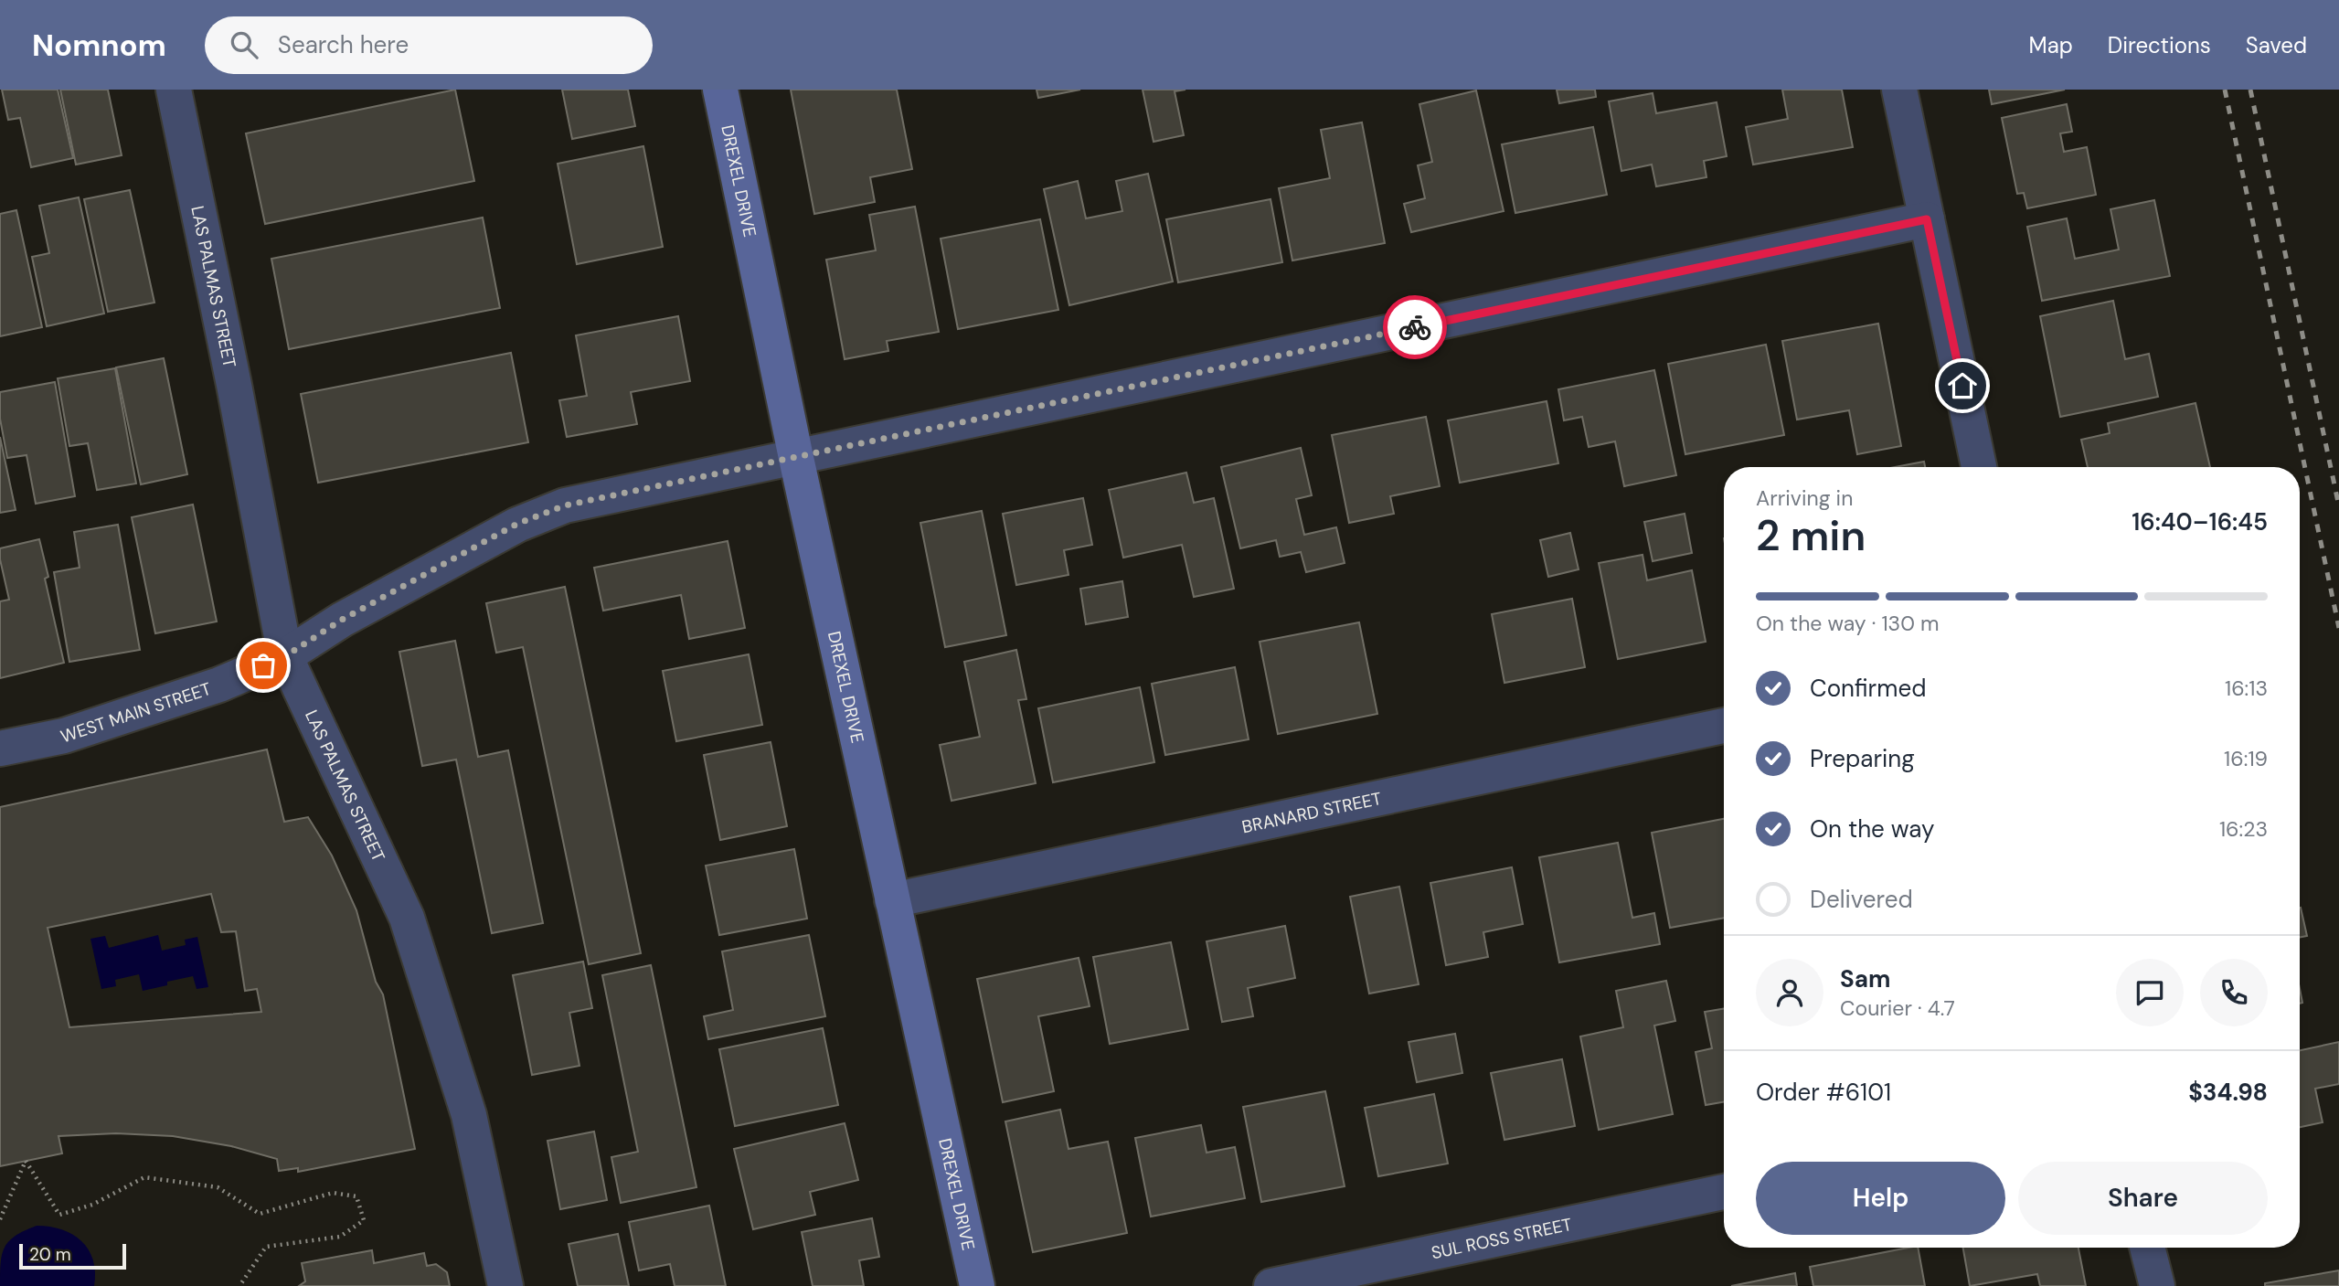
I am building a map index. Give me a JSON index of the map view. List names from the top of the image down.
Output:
{
  "streets": {
    "street": [
      "DREXEL DRIVE",
      "LAS PALMAS STREET",
      "WEST MAIN STREET",
      "BRANARD STREET",
      "SUL ROSS STREET"
    ]
  },
  "crossings": [
    ["DREXEL DRIVE", "WEST MAIN STREET"],
    ["DREXEL DRIVE", "BRANARD STREET"],
    ["LAS PALMAS STREET", "WEST MAIN STREET"]
  ],
  "scale_bar": "20 m",
  "page": {
    "header": "Nomnom",
    "search": "Search here",
    "nav": ["Map", "Directions", "Saved"],
    "heading": ["2 min", "Arriving in", "16:40–16:45"],
    "panel": [
      "Sam",
      "Courier · 4.7",
      "Order #6101",
      "$34.98"
    ],
    "bar": "On the way · 130 m",
    "list": [
      ["Confirmed", "16:13"],
      ["Preparing", "16:19"],
      ["On the way", "16:23"],
      "Delivered"
    ],
    "buttons": ["Help", "Share"],
    "scale": "20 m"
  }
}
